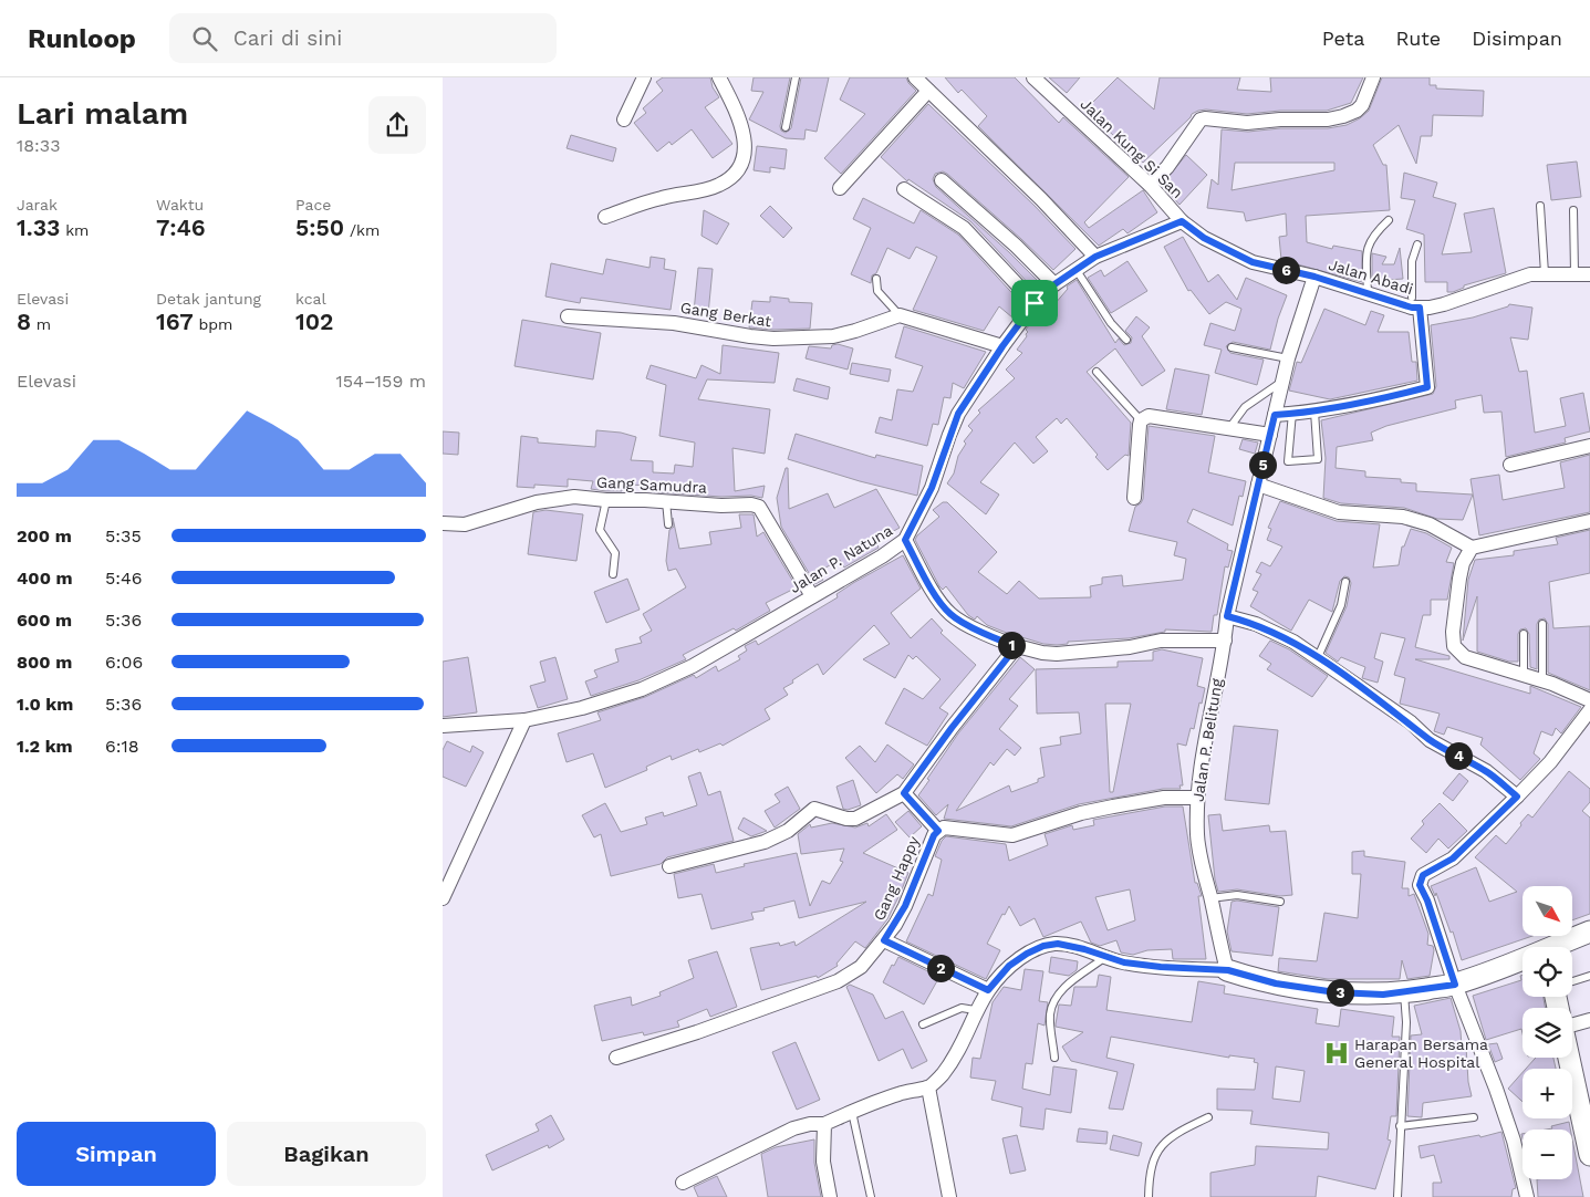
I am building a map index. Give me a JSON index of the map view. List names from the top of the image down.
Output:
{
  "streets": {
    "street": [
      "Jalan Kung Si San",
      "Jalan Abadi",
      "Gang Berkat",
      "Gang Samudra",
      "Jalan P. Natuna",
      "Jalan P. Belitung",
      "Gang Happy"
    ]
  },
  "crossings": [
    ["Jalan Kung Si San", "Jalan Abadi"],
    ["Jalan Kung Si San", "Jalan P. Natuna"],
    ["Jalan Abadi", "Jalan P. Natuna"],
    ["Jalan Abadi", "Jalan P. Belitung"],
    ["Gang Samudra", "Jalan P. Natuna"],
    ["Jalan P. Belitung", "Gang Happy"]
  ],
  "places": {
    "hospital": ["Harapan Bersama General Hospital"]
  },
  "north": "bottom right",
  "page": {
    "header": "Runloop",
    "search": "Cari di sini",
    "nav": ["Peta", "Rute", "Disimpan"],
    "heading": ["Lari malam", "18:33"],
    "stats": [
      ["Jarak", "1.33 km"],
      ["Waktu", "7:46"],
      ["Pace", "5:50 /km"],
      ["Elevasi", "8 m"],
      ["Detak jantung", "167 bpm"],
      ["kcal", "102"]
    ],
    "pins": [
      "6",
      "5",
      "1",
      "4",
      "2",
      "3"
    ],
    "chart": ["Elevasi", "154–159 m"],
    "list": [
      {
        "name": "200 m",
        "note": "5:35"
      },
      {
        "name": "400 m",
        "note": "5:46"
      },
      {
        "name": "600 m",
        "note": "5:36"
      },
      {
        "name": "800 m",
        "note": "6:06"
      },
      {
        "name": "1.0 km",
        "note": "5:36"
      },
      {
        "name": "1.2 km",
        "note": "6:18"
      }
    ],
    "map_buttons": ["+", "−"],
    "buttons": ["Simpan", "Bagikan"]
  }
}
